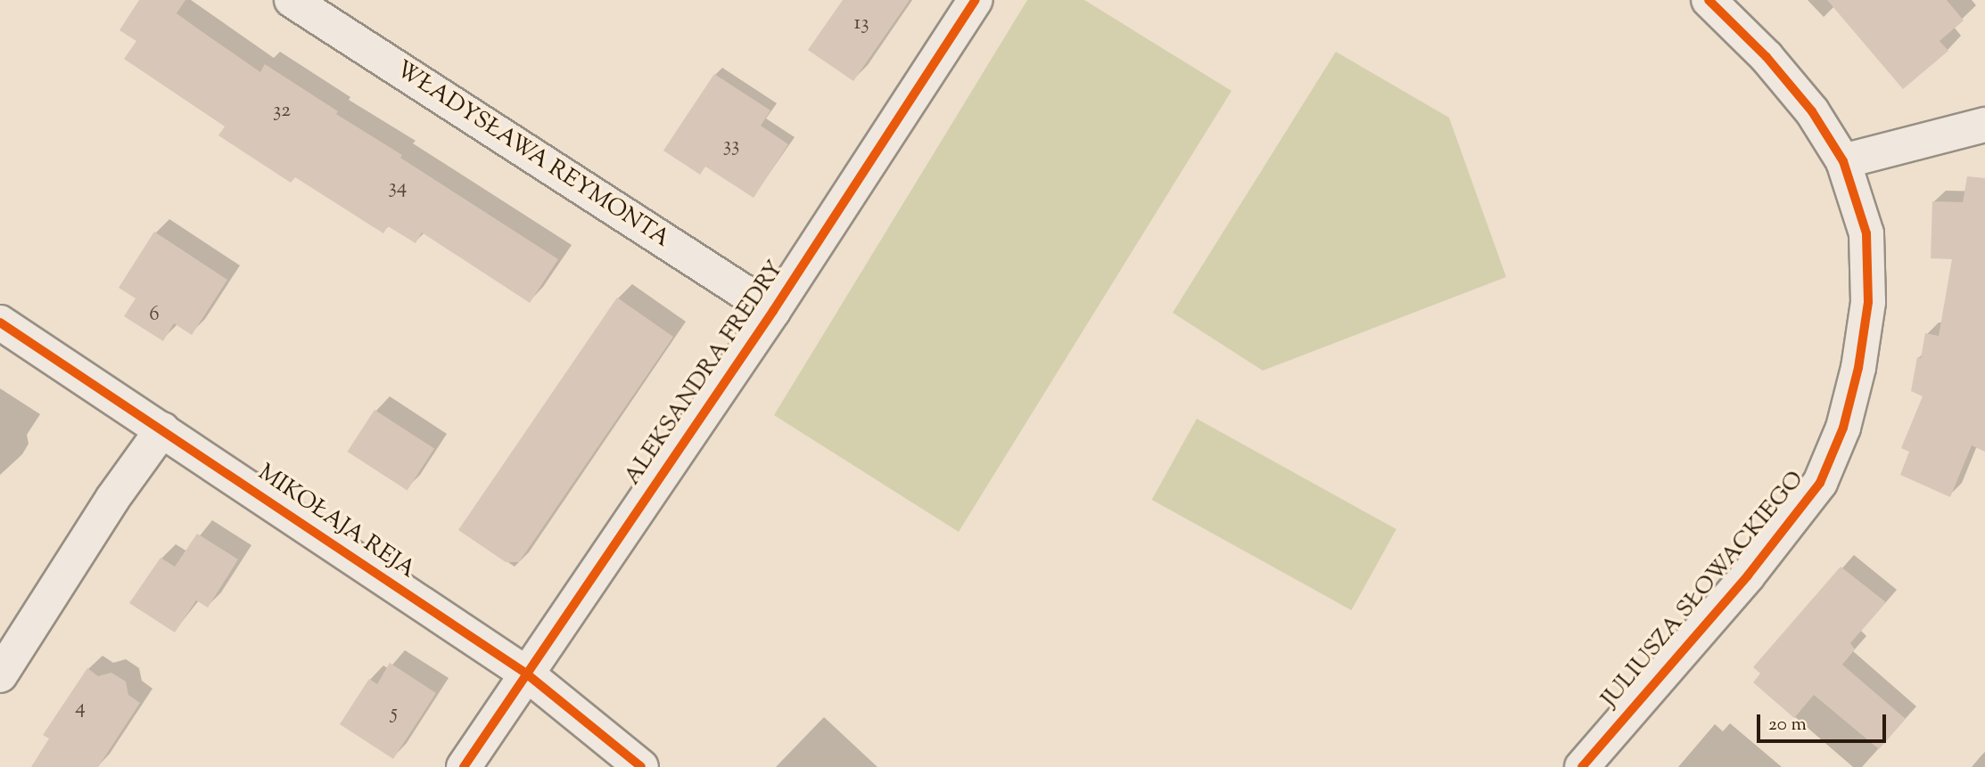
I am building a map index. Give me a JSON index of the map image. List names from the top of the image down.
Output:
{
  "streets": {
    "street": [
      "WŁADYSŁAWA REYMONTA",
      "ALEKSANDRA FREDRY",
      "MIKOŁAJA REJA",
      "JULIUSZA SŁOWACKIEGO"
    ]
  },
  "crossings": [
    ["WŁADYSŁAWA REYMONTA", "ALEKSANDRA FREDRY"],
    ["ALEKSANDRA FREDRY", "MIKOŁAJA REJA"]
  ],
  "house_numbers": [
    "13",
    "32",
    "33",
    "34",
    "6",
    "4",
    "5"
  ],
  "scale_bar": "20 m"
}
